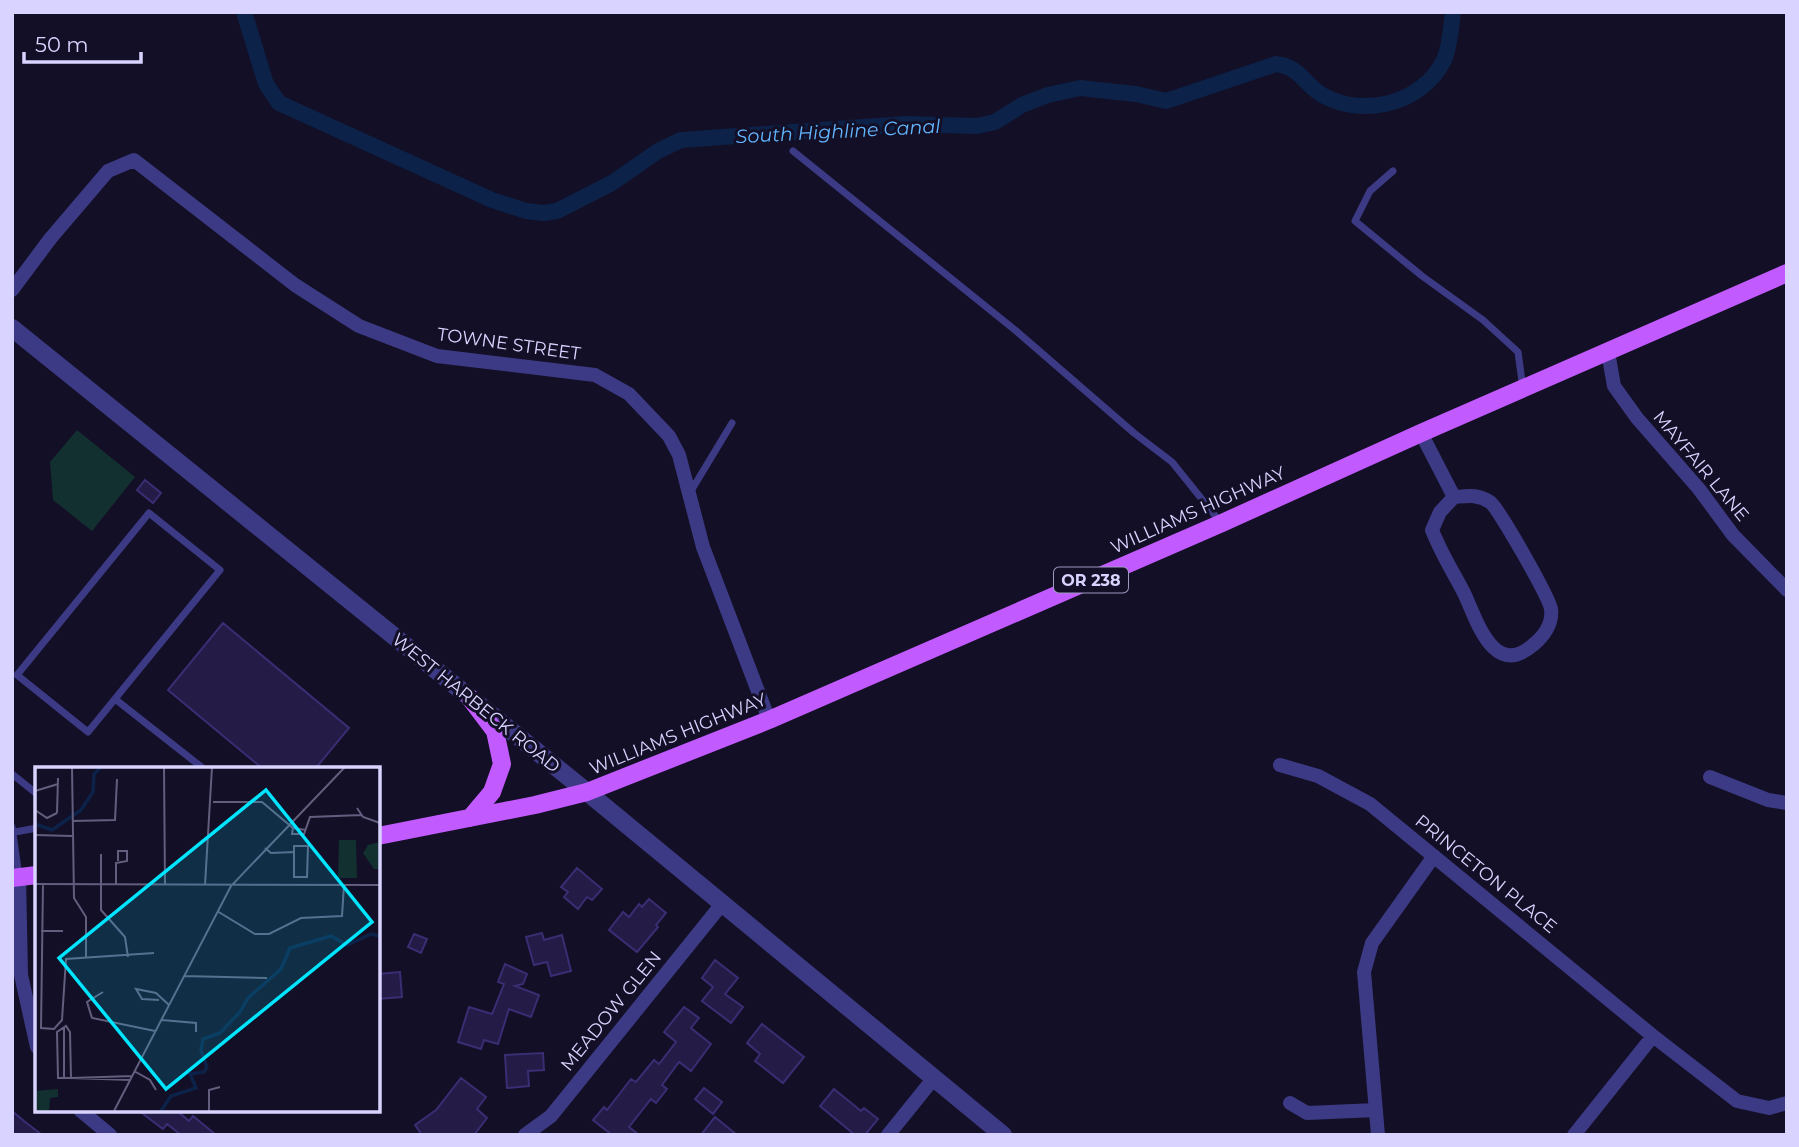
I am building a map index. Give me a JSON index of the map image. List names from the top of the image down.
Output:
{
  "streets": {
    "main road": ["WILLIAMS HIGHWAY", "OR 238"],
    "street": [
      "TOWNE STREET",
      "MAYFAIR LANE",
      "WEST HARBECK ROAD",
      "PRINCETON PLACE",
      "MEADOW GLEN"
    ]
  },
  "crossings": [
    ["TOWNE STREET", "WILLIAMS HIGHWAY"],
    ["MAYFAIR LANE", "WILLIAMS HIGHWAY"],
    ["WILLIAMS HIGHWAY", "WEST HARBECK ROAD"],
    ["WEST HARBECK ROAD", "MEADOW GLEN"]
  ],
  "water": ["South Highline Canal"],
  "scale_bar": "50 m"
}
